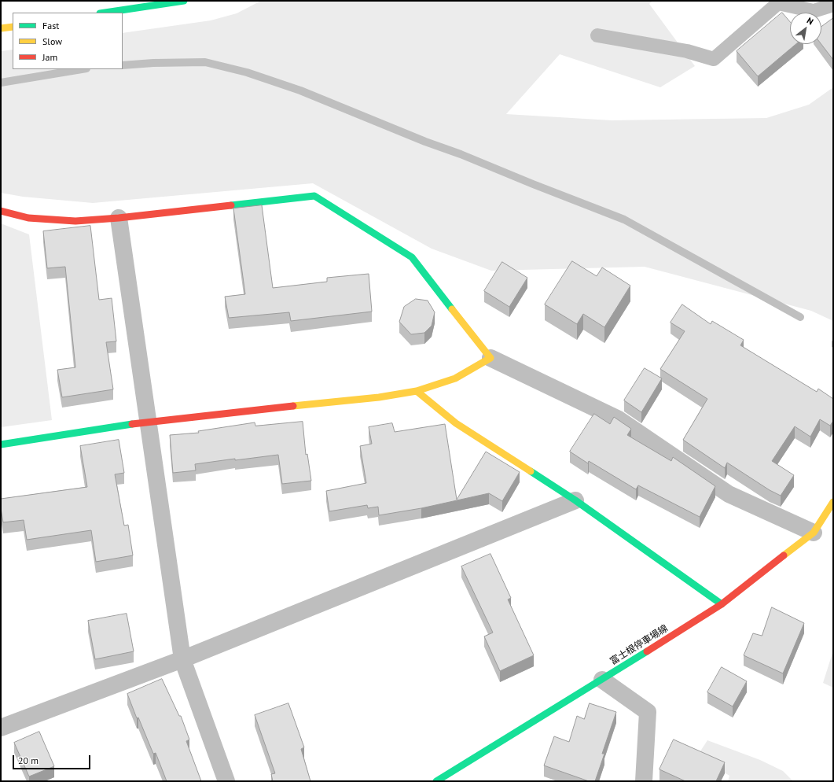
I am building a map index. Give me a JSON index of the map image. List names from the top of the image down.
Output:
{
  "streets": {
    "street": ["富士根停車場線"]
  },
  "legend": ["Fast", "Slow", "Jam"],
  "scale_bar": "20 m",
  "north": "top right"
}
